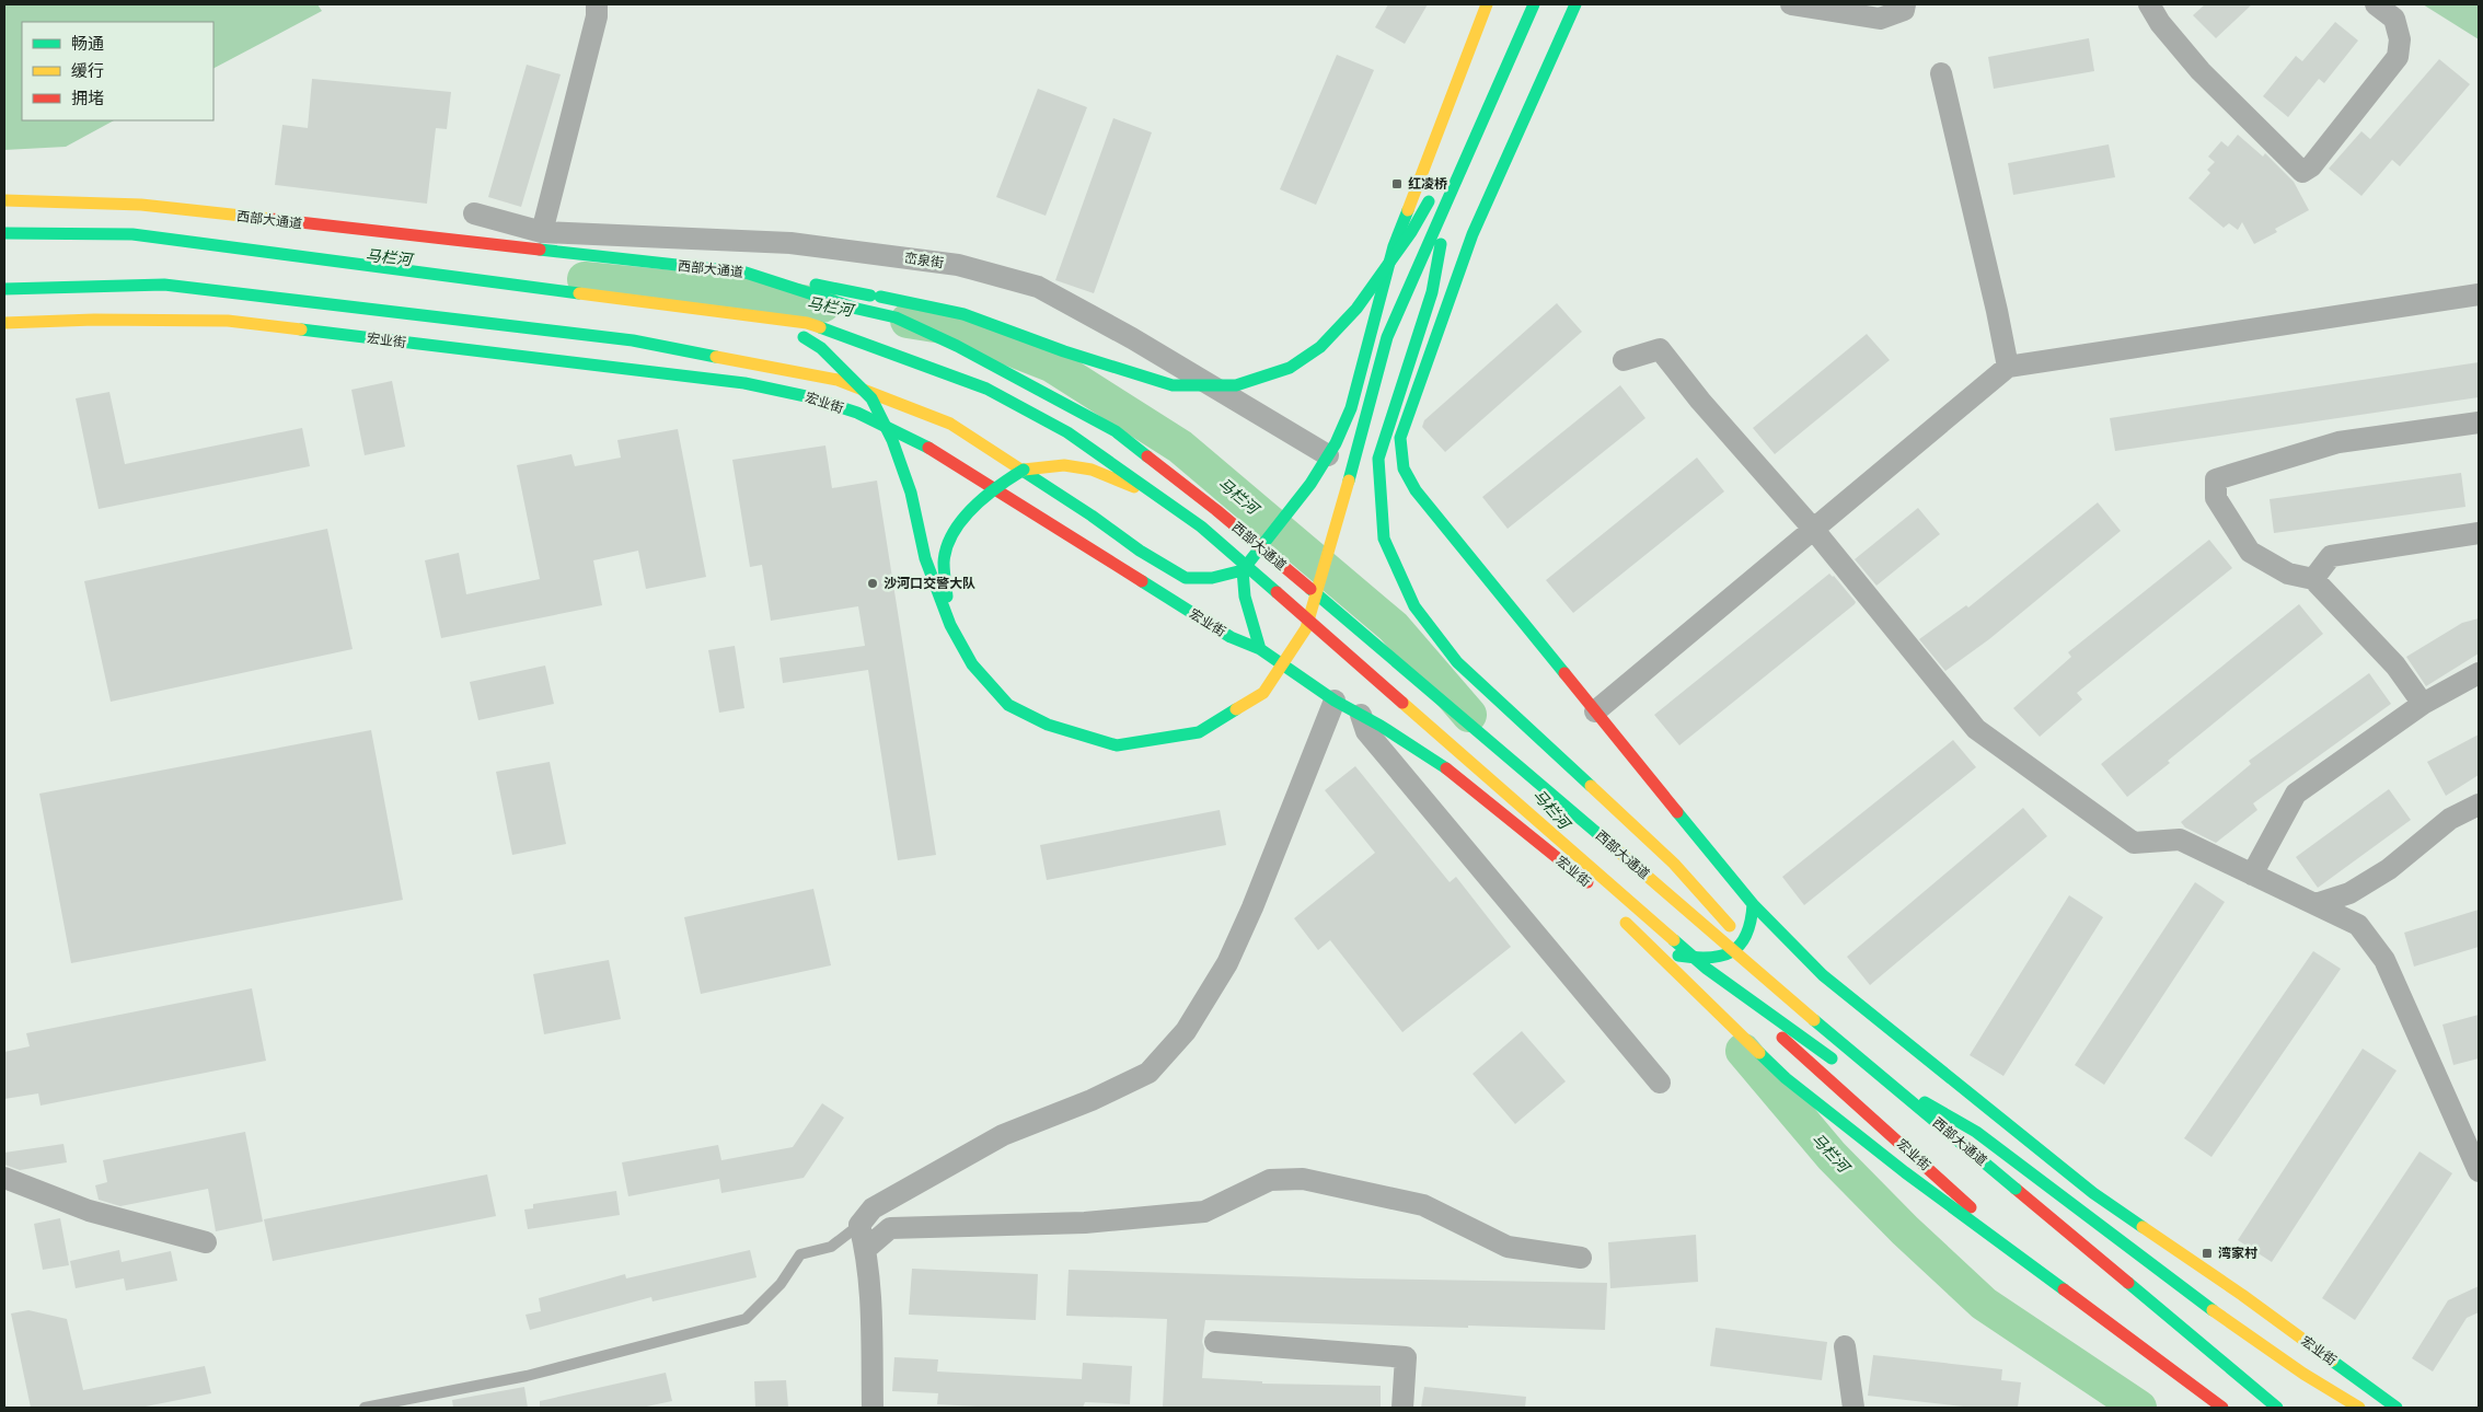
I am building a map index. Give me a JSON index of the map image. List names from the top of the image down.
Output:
{
  "streets": {
    "main road": ["西部大通道", "宏业街"],
    "street": ["峦泉街"]
  },
  "water": ["马栏河"],
  "places": {
    "transit": ["红凌桥", "湾家村"],
    "other": ["沙河口交警大队"]
  },
  "legend": ["畅通", "缓行", "拥堵"]
}
